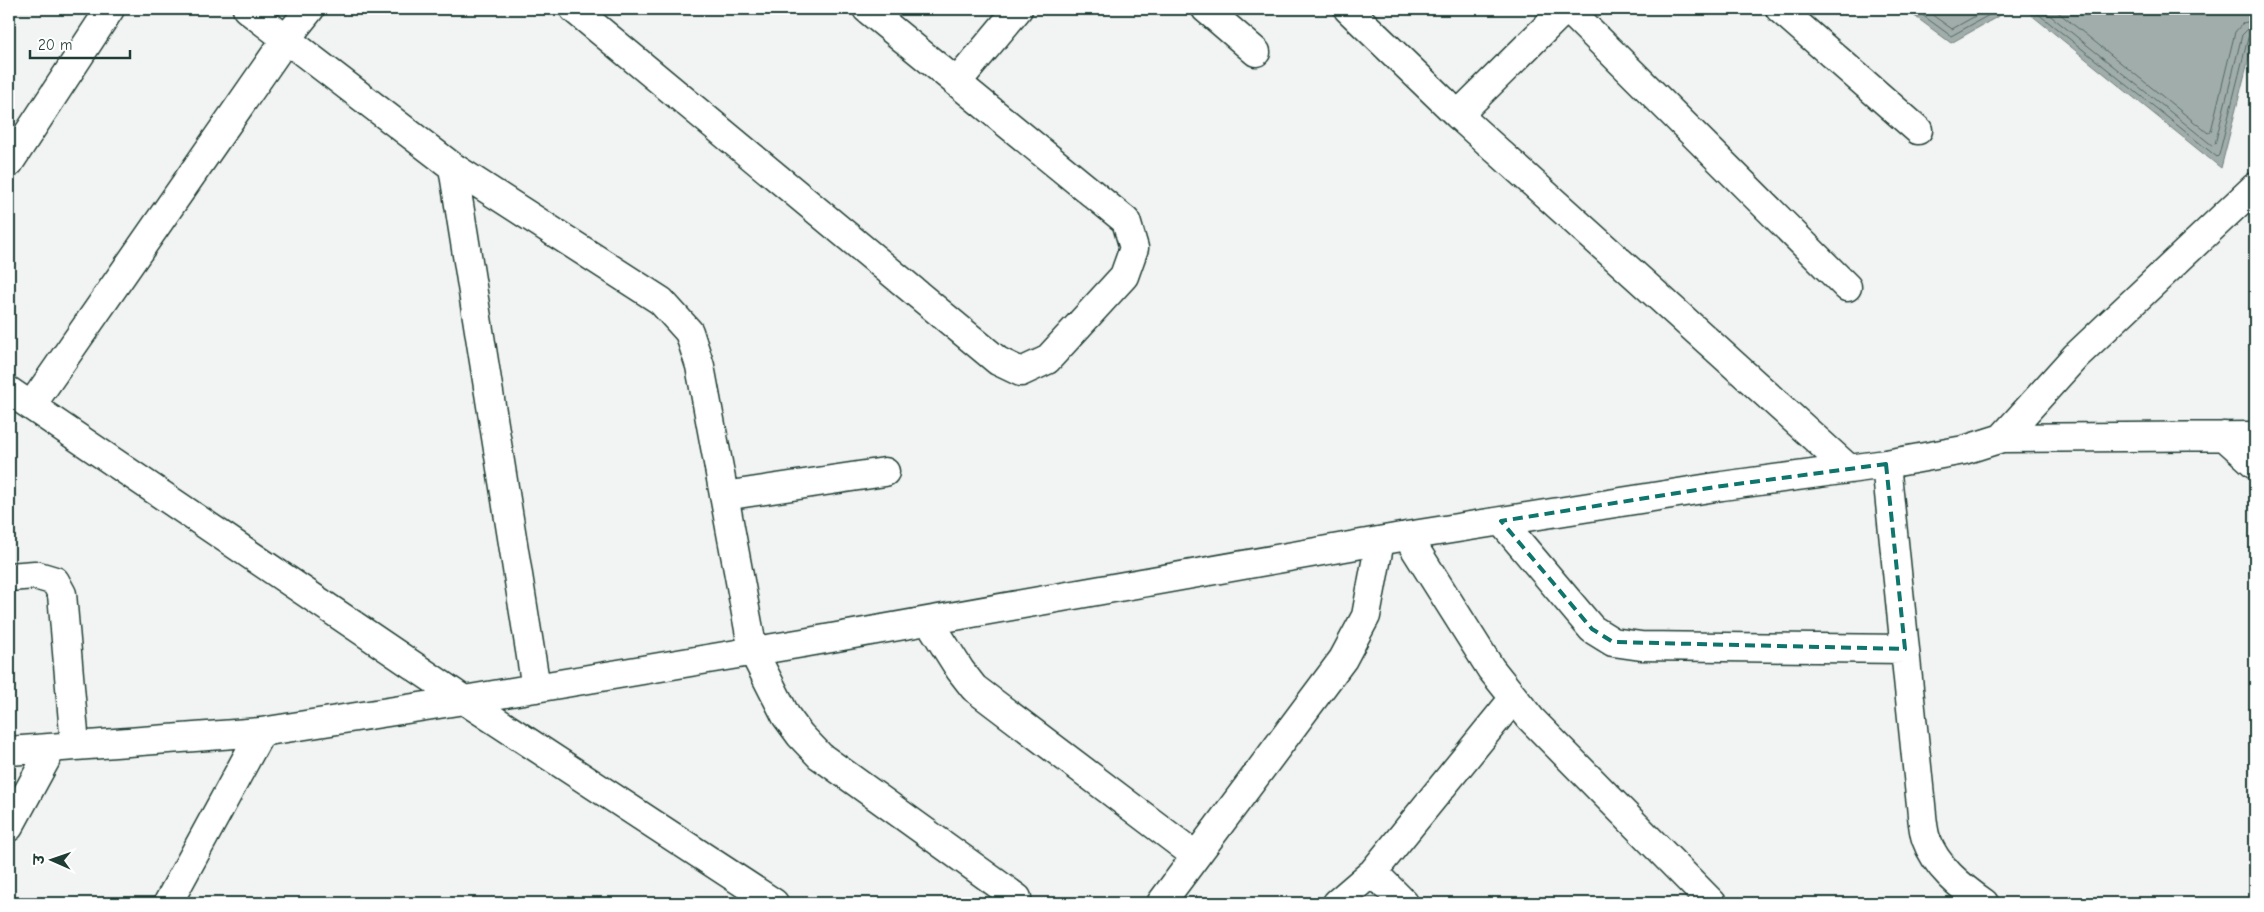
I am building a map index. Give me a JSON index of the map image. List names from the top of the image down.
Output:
{
  "scale_bar": "20 m",
  "north": "left"
}
